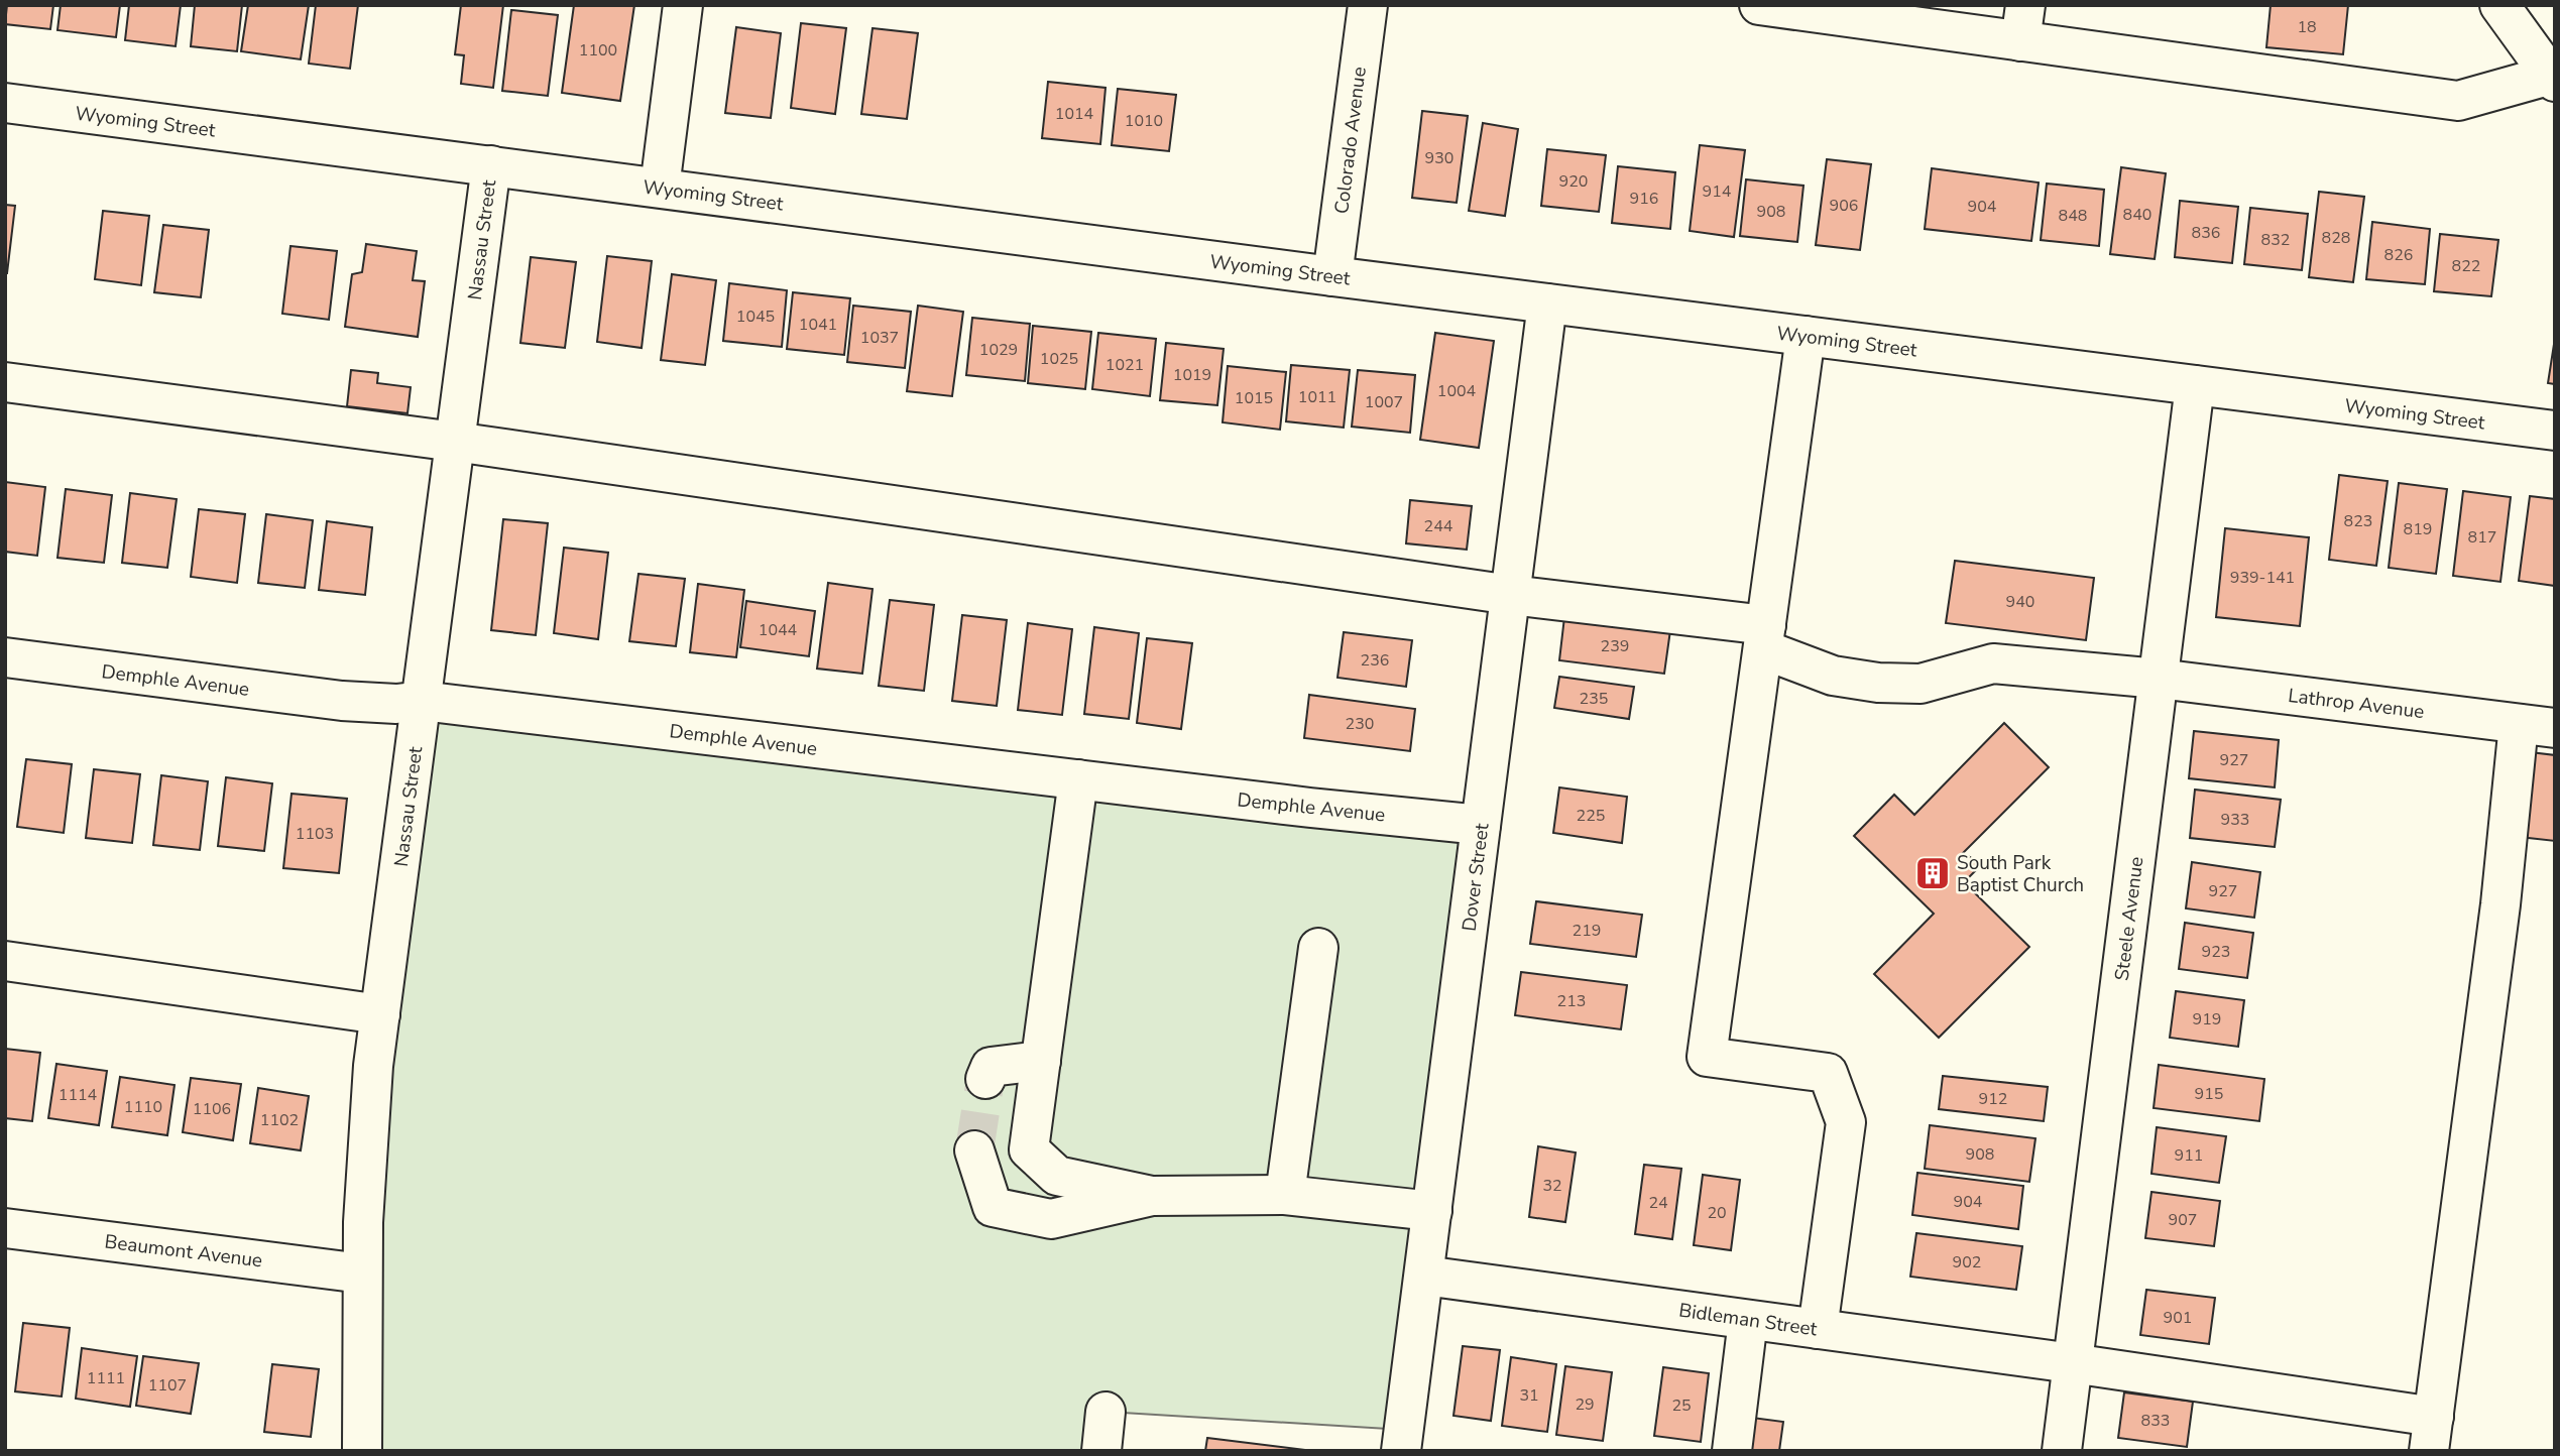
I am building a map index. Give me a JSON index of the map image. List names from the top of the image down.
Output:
{
  "streets": {
    "street": [
      "Wyoming Street",
      "Colorado Avenue",
      "Nassau Street",
      "Demphle Avenue",
      "Lathrop Avenue",
      "Dover Street",
      "Steele Avenue",
      "Beaumont Avenue",
      "Bidleman Street"
    ]
  },
  "crossings": [
    ["Wyoming Street", "Colorado Avenue"],
    ["Wyoming Street", "Nassau Street"],
    ["Wyoming Street", "Dover Street"],
    ["Wyoming Street", "Steele Avenue"],
    ["Nassau Street", "Demphle Avenue"],
    ["Nassau Street", "Lathrop Avenue"],
    ["Nassau Street", "Beaumont Avenue"],
    ["Demphle Avenue", "Dover Street"],
    ["Lathrop Avenue", "Dover Street"],
    ["Lathrop Avenue", "Steele Avenue"],
    ["Dover Street", "Bidleman Street"],
    ["Steele Avenue", "Bidleman Street"]
  ],
  "places": {
    "building": ["South Park Baptist Church"]
  },
  "house_numbers": [
    "18",
    "1100",
    "1014",
    "1010",
    "930",
    "920",
    "914",
    "916",
    "906",
    "904",
    "908",
    "840",
    "848",
    "836",
    "828",
    "832",
    "826",
    "822",
    "1045",
    "1041",
    "1037",
    "1029",
    "1025",
    "1021",
    "1019",
    "1004",
    "1011",
    "1015",
    "1007",
    "823",
    "244",
    "819",
    "817",
    "939-141",
    "940",
    "1044",
    "239",
    "236",
    "235",
    "230",
    "927",
    "225",
    "933",
    "1103",
    "927",
    "219",
    "923",
    "213",
    "919",
    "915",
    "1114",
    "912",
    "1110",
    "1106",
    "1102",
    "908",
    "911",
    "32",
    "904",
    "24",
    "20",
    "907",
    "902",
    "901",
    "1111",
    "1107",
    "31",
    "29",
    "25",
    "833"
  ]
}
